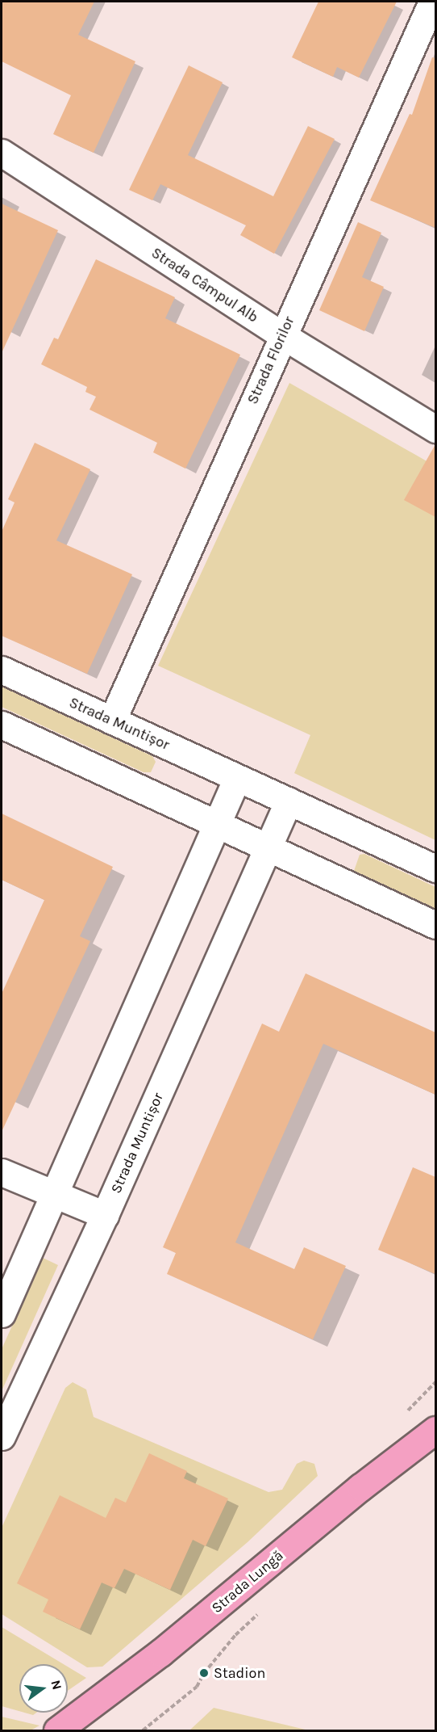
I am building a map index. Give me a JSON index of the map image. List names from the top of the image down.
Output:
{
  "streets": {
    "highway": ["Strada Lungă"],
    "street": ["Strada Câmpul Alb", "Strada Florilor", "Strada Muntișor"]
  },
  "crossings": [
    ["Strada Câmpul Alb", "Strada Florilor"],
    ["Strada Florilor", "Strada Muntișor"]
  ],
  "places": ["Stadion"],
  "north": "right"
}
